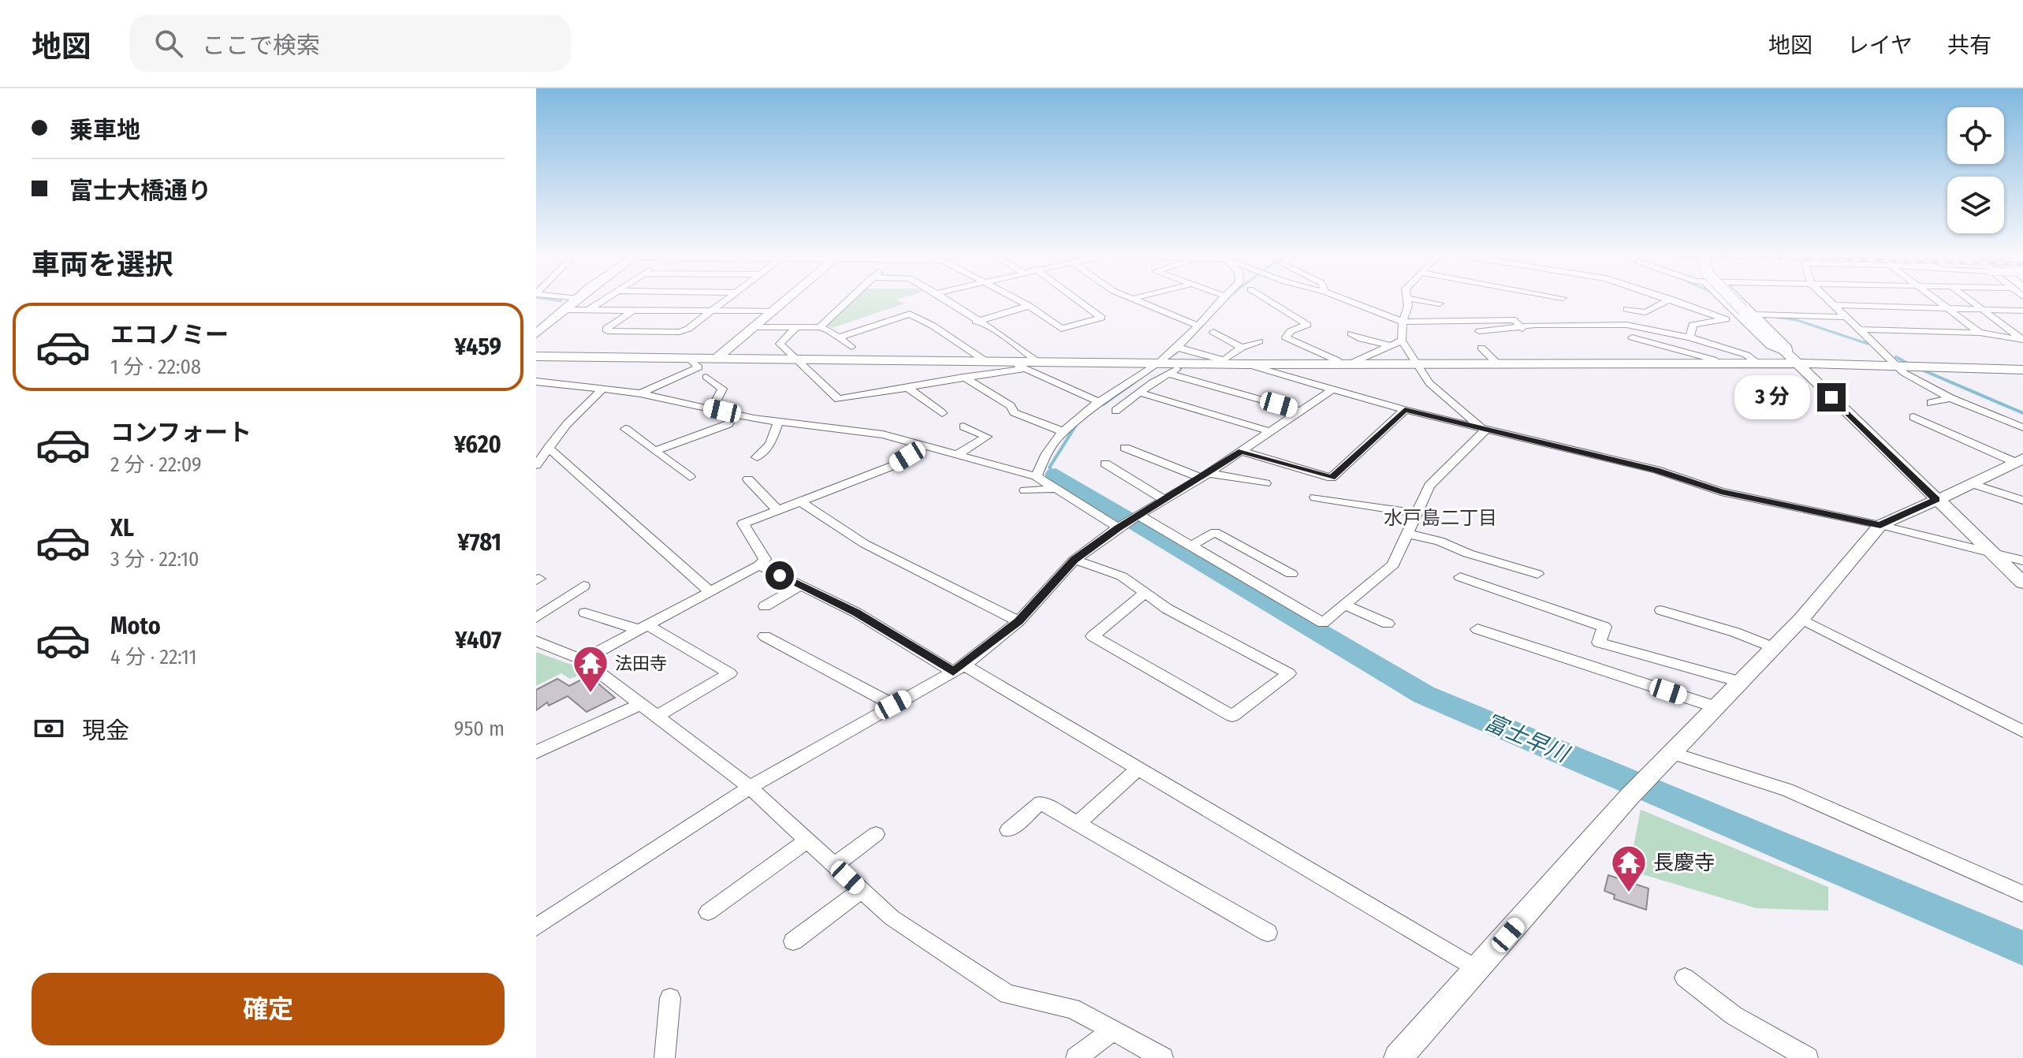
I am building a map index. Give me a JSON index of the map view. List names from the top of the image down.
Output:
{
  "districts": ["水戸島二丁目"],
  "water": ["富士早川"],
  "places": {
    "temple": ["法田寺", "長慶寺"]
  },
  "page": {
    "header": "地図",
    "search": "ここで検索",
    "nav": ["地図", "レイヤ", "共有"],
    "banner": ["乗車地", "富士大橋通り"],
    "heading": "車両を選択",
    "list": [
      {
        "name": "エコノミー",
        "note": "1 分 · 22:08",
        "value": "¥459"
      },
      {
        "name": "コンフォート",
        "note": "2 分 · 22:09",
        "value": "¥620"
      },
      {
        "name": "XL",
        "note": "3 分 · 22:10",
        "value": "¥781"
      },
      {
        "name": "Moto",
        "note": "4 分 · 22:11",
        "value": "¥407"
      }
    ],
    "bubble": "3 分",
    "pay": ["現金", "950 m"],
    "buttons": "確定"
  }
}
